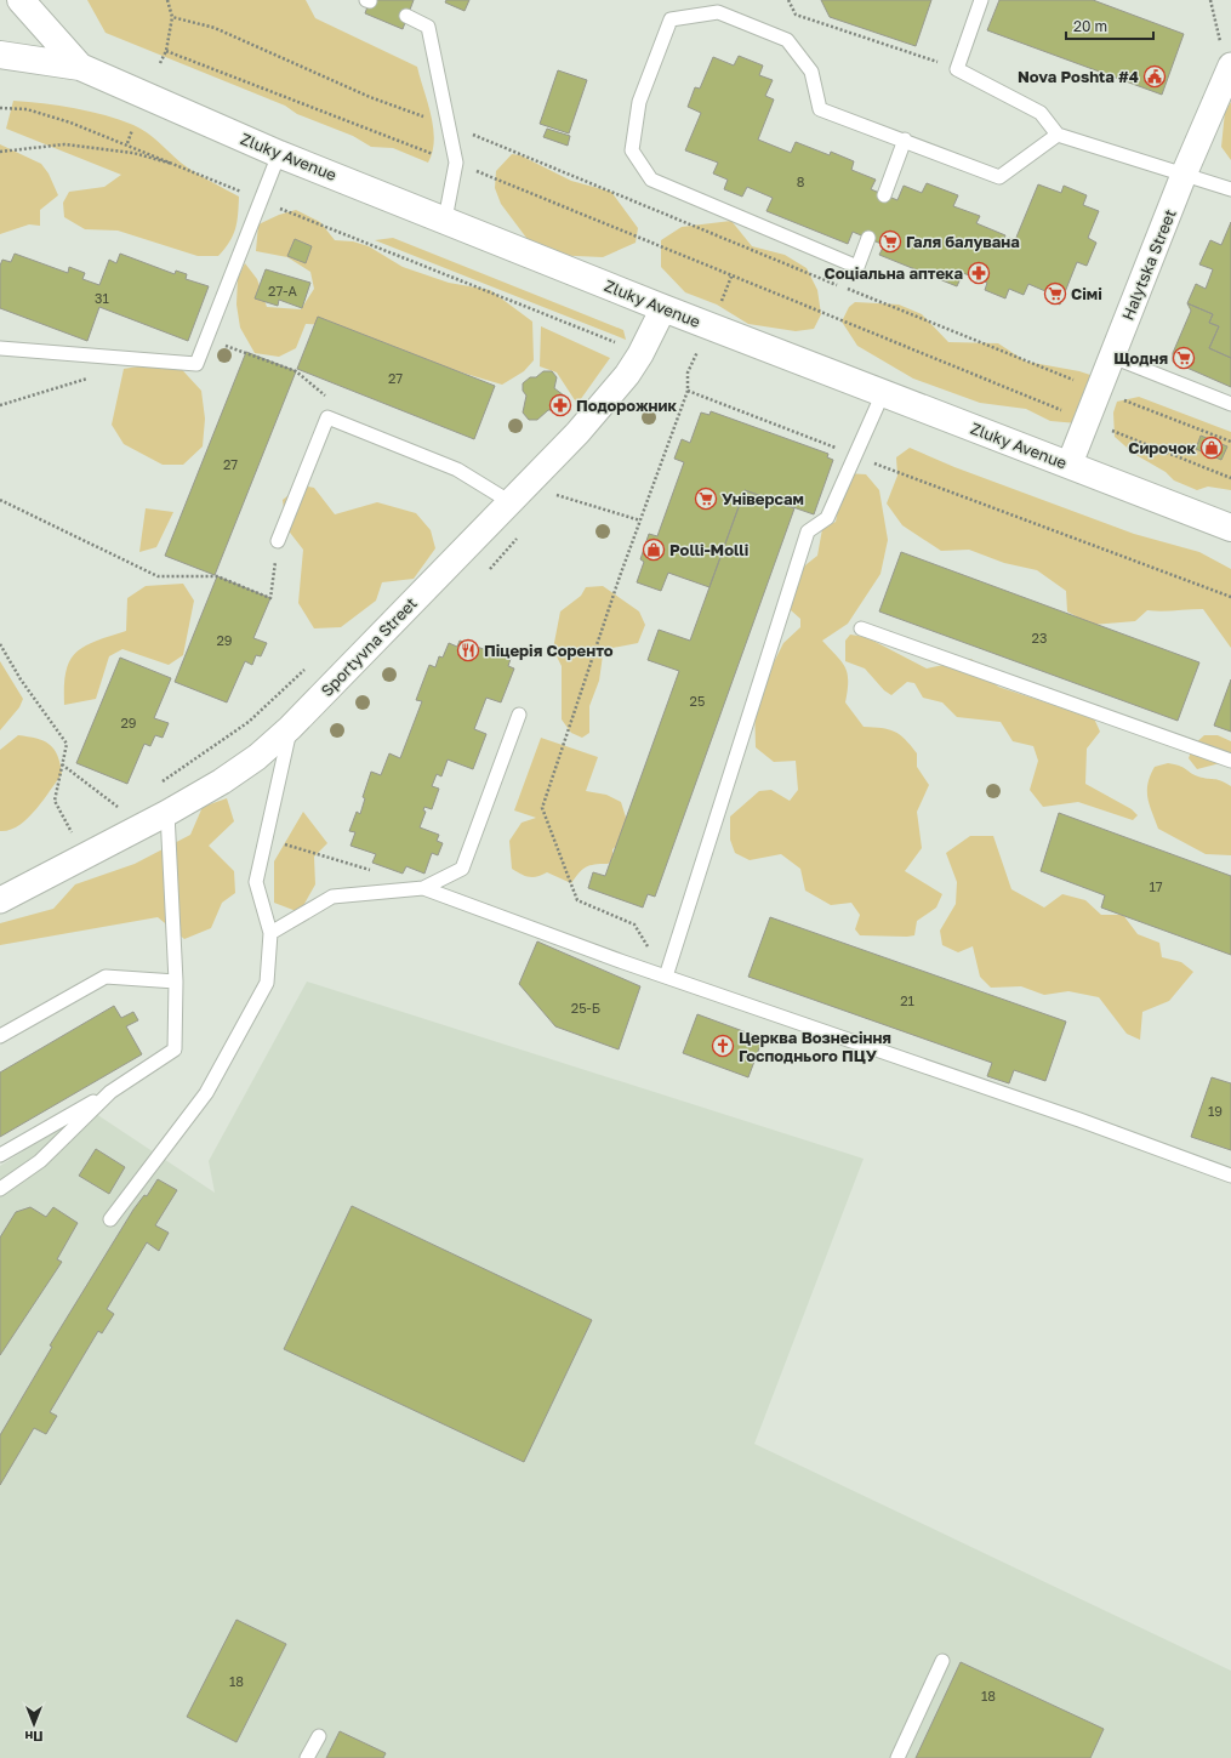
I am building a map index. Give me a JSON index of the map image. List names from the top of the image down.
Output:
{
  "streets": {
    "main road": ["Zluky Avenue"],
    "street": ["Halytska Street", "Sportyvna Street"]
  },
  "crossings": [
    ["Zluky Avenue", "Halytska Street"],
    ["Zluky Avenue", "Sportyvna Street"]
  ],
  "places": {
    "public building": ["Nova Poshta #4"],
    "supermarket": [
      "Галя балувана",
      "Сімі",
      "Щодня",
      "Універсам"
    ],
    "pharmacy": ["Соціальна аптека", "Подорожник"],
    "shop": ["Сирочок", "Polli-Molli"],
    "restaurant": ["Піцерія Соренто"],
    "church": ["Церква Вознесіння Господнього ПЦУ"]
  },
  "house_numbers": [
    "8",
    "27-А",
    "31",
    "27",
    "27",
    "23",
    "29",
    "25",
    "29",
    "17",
    "21",
    "25-Б",
    "19",
    "18",
    "18"
  ],
  "scale_bar": "20 m",
  "north": "bottom"
}
